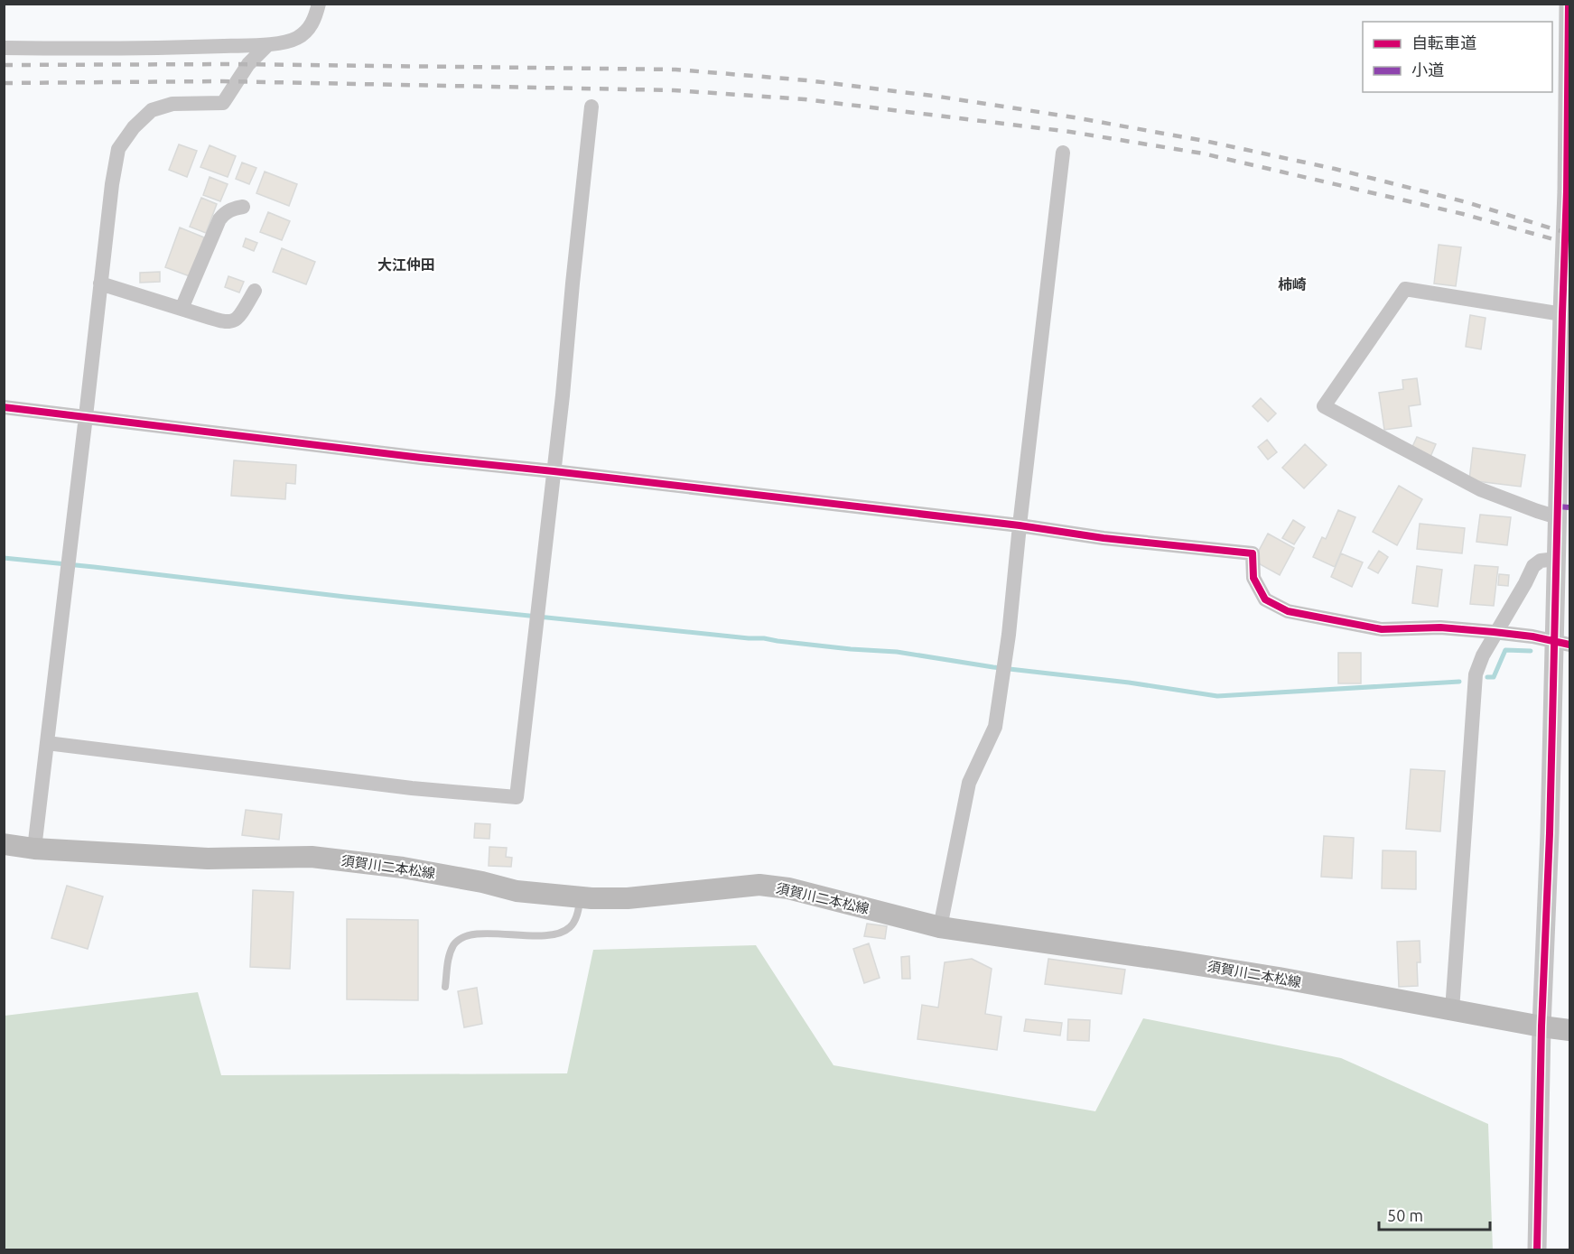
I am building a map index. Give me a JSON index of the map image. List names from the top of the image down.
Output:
{
  "streets": {
    "main road": ["須賀川二本松線"]
  },
  "districts": ["大江仲田", "柿崎"],
  "legend": ["自転車道", "小道"],
  "scale_bar": "50 m"
}
